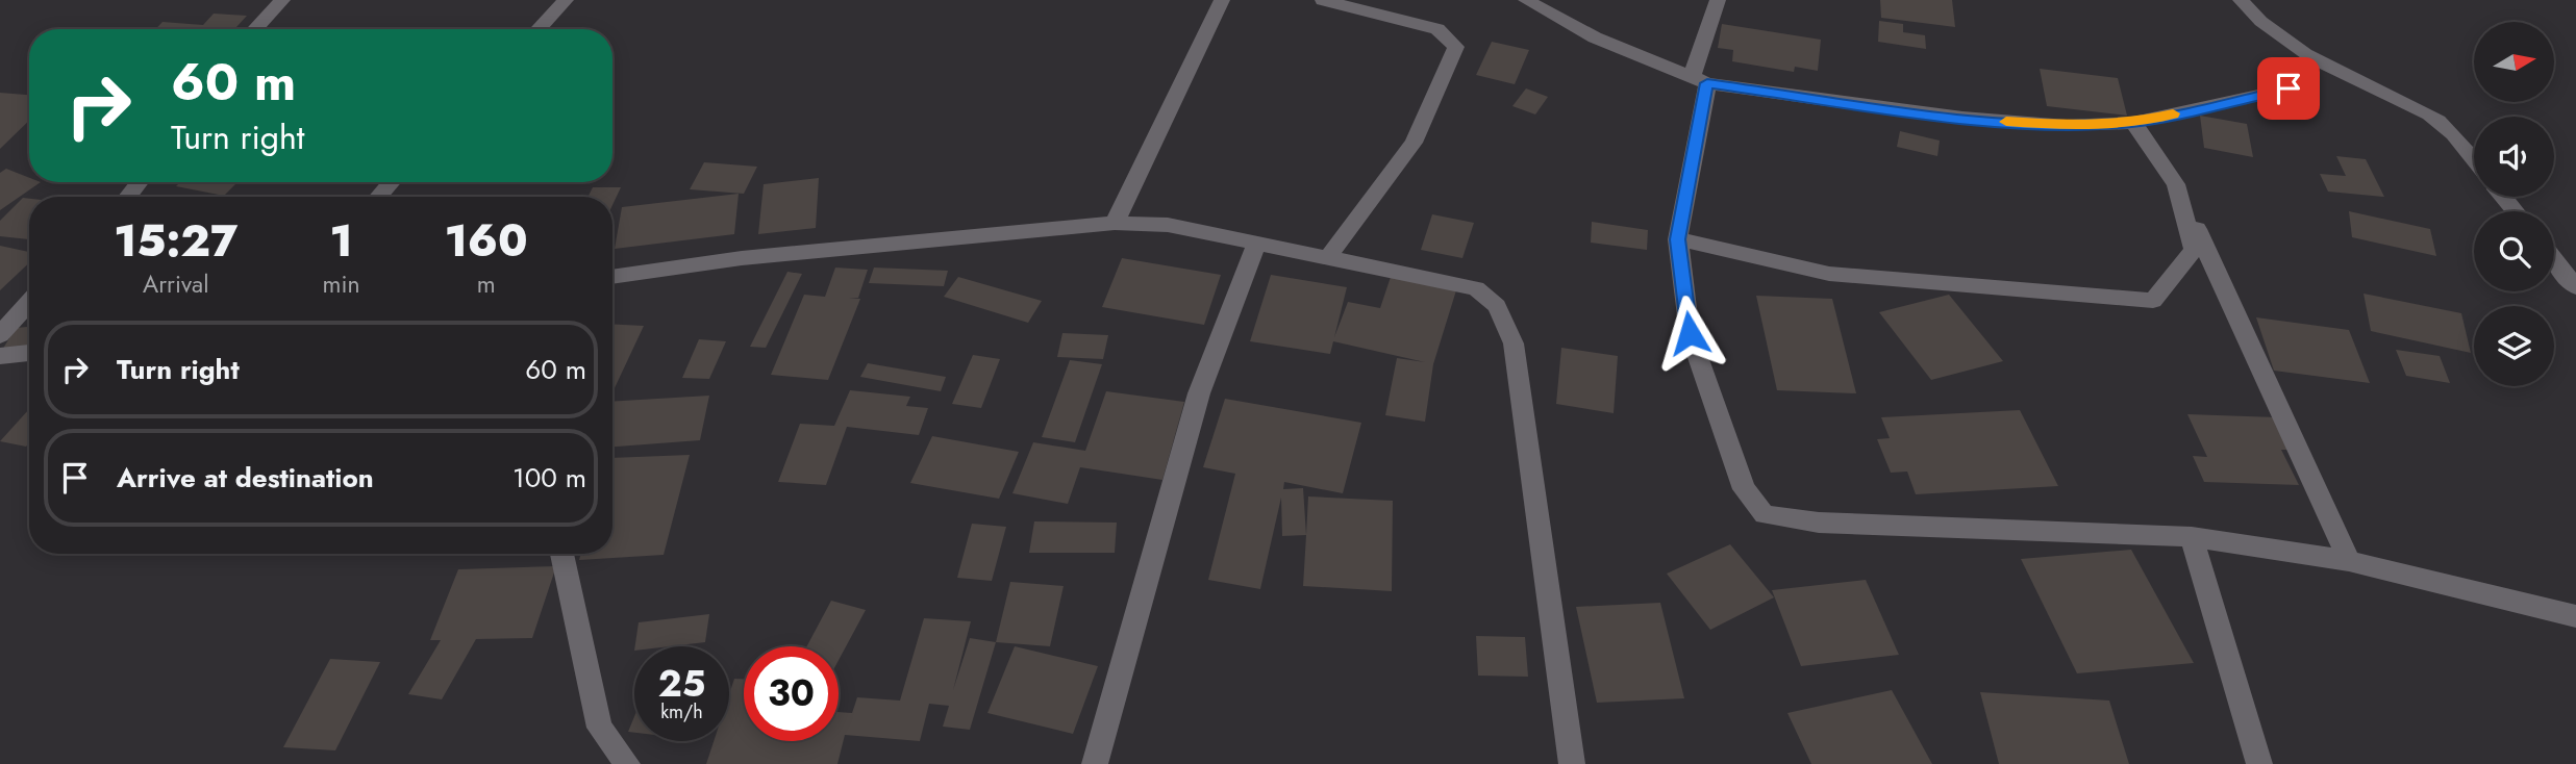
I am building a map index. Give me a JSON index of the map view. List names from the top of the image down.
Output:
{
  "north": "right",
  "page": {
    "turn": ["60 m", "Turn right"],
    "eta": [
      "15:27",
      "Arrival",
      "1",
      "min",
      "160",
      "m"
    ],
    "list": [
      {
        "name": "Turn right",
        "value": "60 m"
      },
      {
        "name": "Arrive at destination",
        "value": "100 m"
      }
    ],
    "speed": "25 km/h",
    "limit": "30"
  }
}
